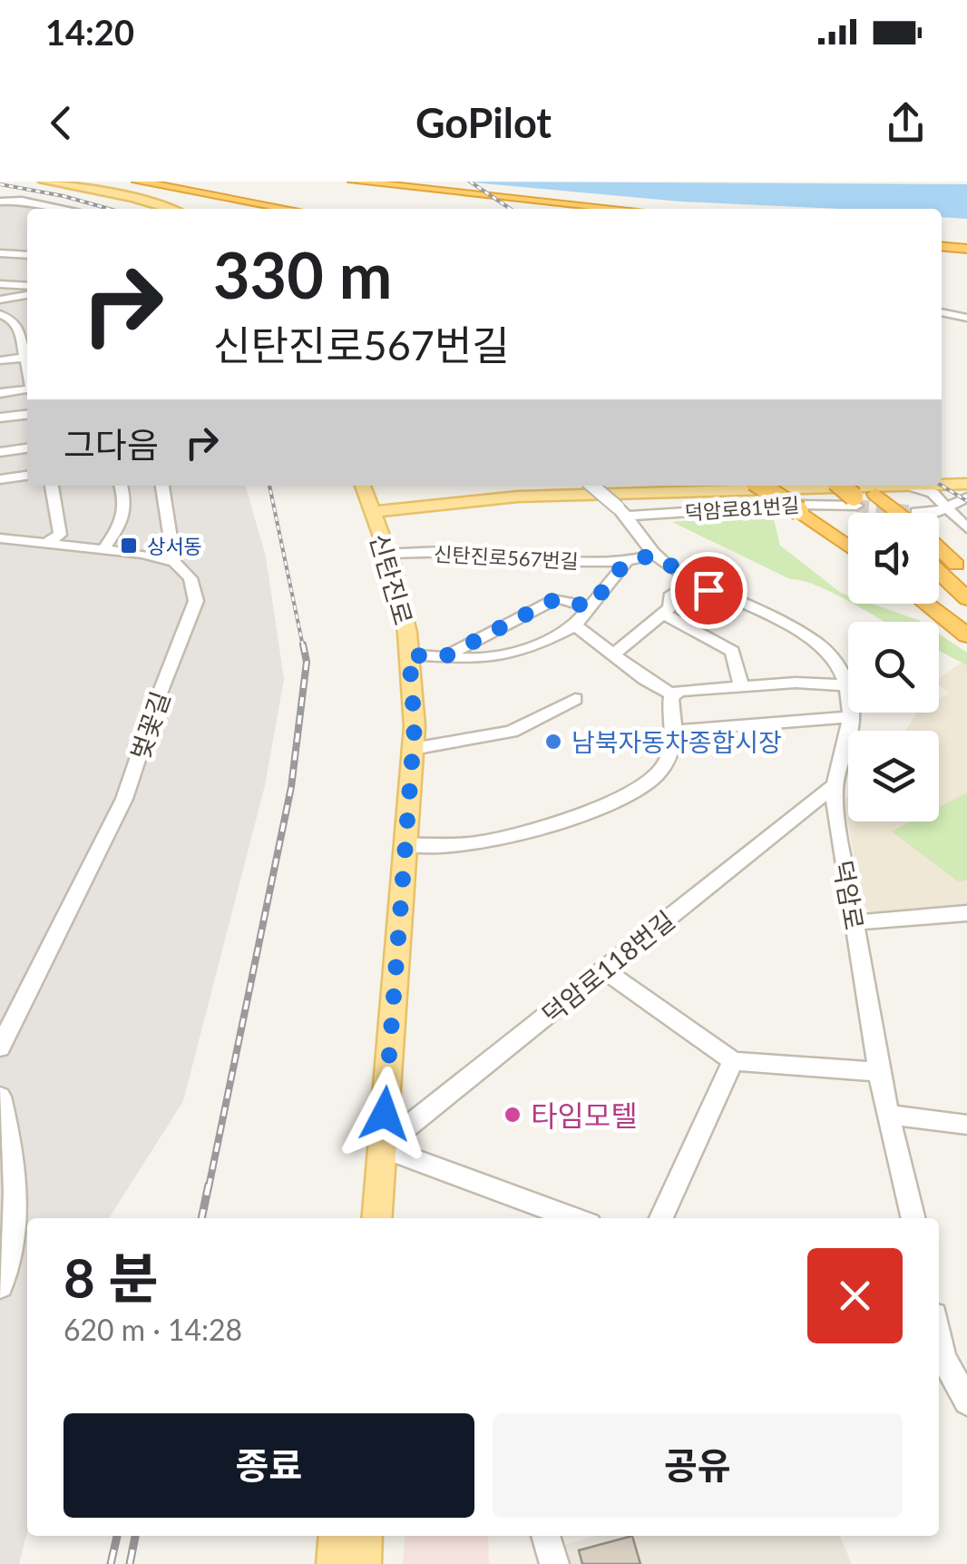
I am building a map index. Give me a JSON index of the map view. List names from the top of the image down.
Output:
{
  "streets": {
    "main road": ["신탄진로"],
    "street": [
      "덕암로81번길",
      "신탄진로567번길",
      "벚꽃길",
      "덕암로",
      "덕암로118번길"
    ]
  },
  "crossings": [
    ["덕암로81번길", "덕암로"],
    ["신탄진로567번길", "신탄진로"],
    ["신탄진로567번길", "덕암로"],
    ["신탄진로", "덕암로118번길"],
    ["덕암로", "덕암로118번길"]
  ],
  "places": {
    "transit": ["상서동"],
    "other": ["남북자동차종합시장", "타임모텔"]
  },
  "page": {
    "status": "14:20",
    "header": "GoPilot",
    "turn": ["330 m", "신탄진로567번길"],
    "then": "그다음",
    "heading": ["8 분", "620 m · 14:28"],
    "buttons": ["종료", "공유"]
  }
}
